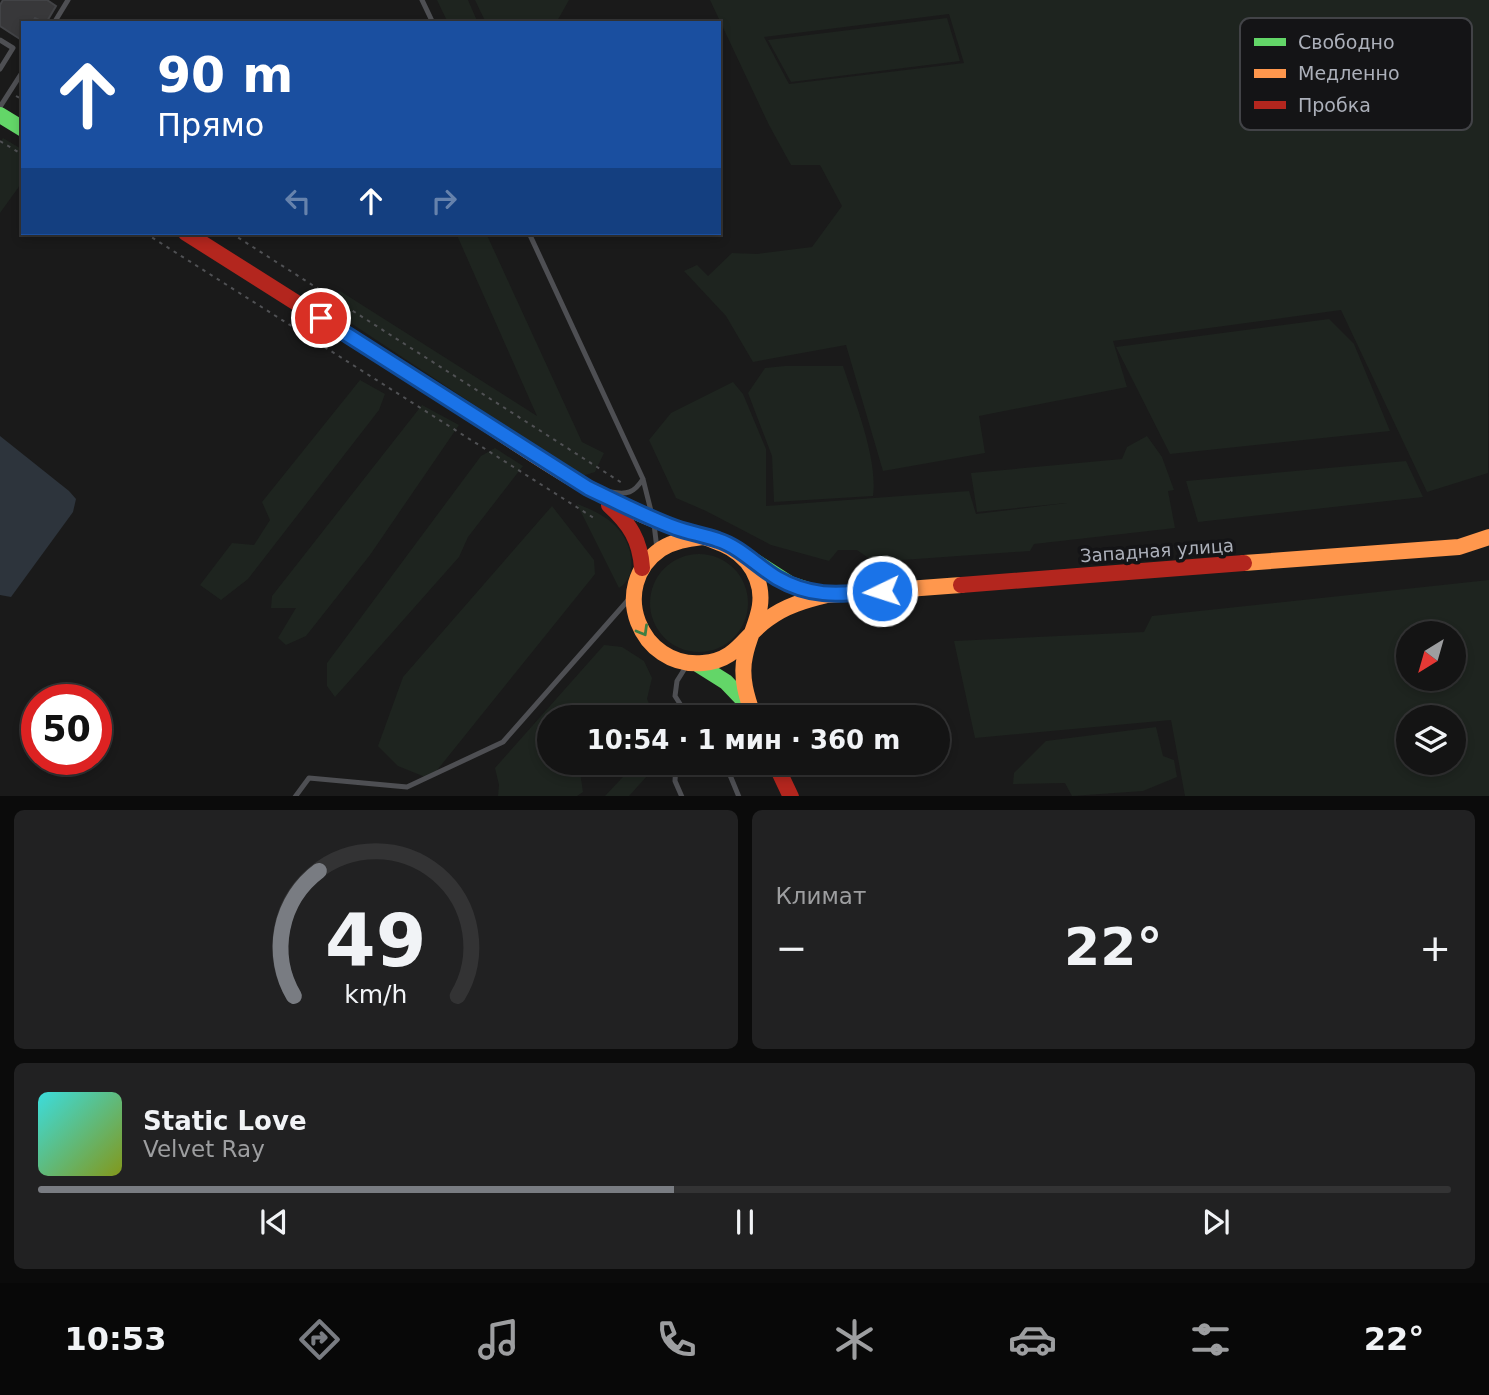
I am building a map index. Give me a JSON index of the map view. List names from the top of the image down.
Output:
{
  "streets": {
    "main road": ["Западная улица"]
  },
  "legend": ["Свободно", "Медленно", "Пробка"],
  "north": "bottom left",
  "page": {
    "turn": ["90 m", "Прямо"],
    "limit": "50",
    "trip": "10:54 · 1 мин · 360 m",
    "tile": "Климат",
    "heat": ["−", "22°", "+"],
    "song": ["Static Love", "Velvet Ray"],
    "tabs": ["10:53", "22°"],
    "gauge": ["49", "km/h"]
  }
}
